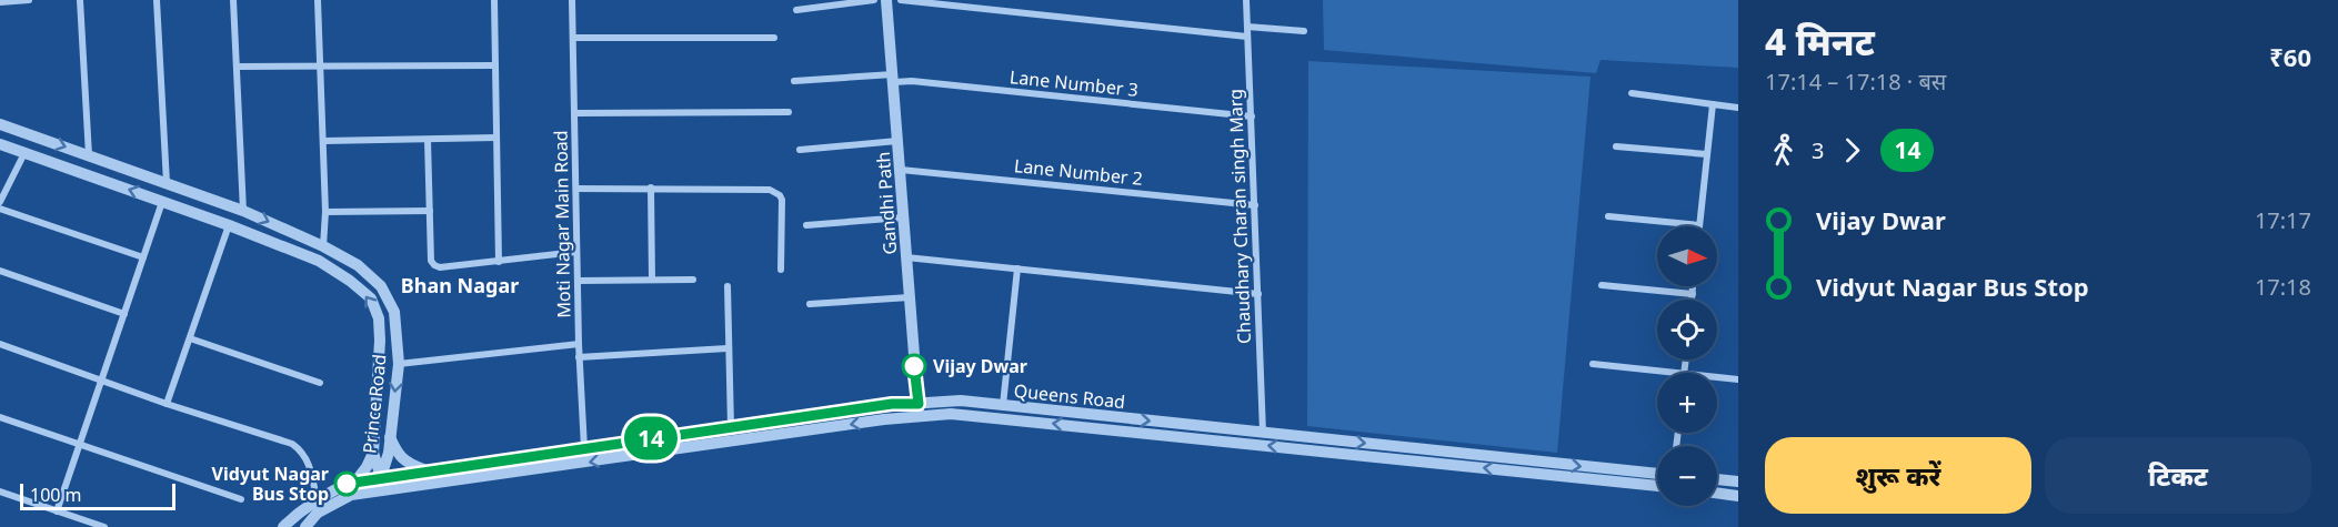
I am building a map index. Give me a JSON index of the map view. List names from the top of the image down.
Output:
{
  "streets": {
    "street": [
      "Lane Number 3",
      "Lane Number 2",
      "Gandhi Path",
      "Chaudhary Charan singh Marg",
      "Moti Nagar Main Road",
      "Queens Road",
      "Prince Road"
    ]
  },
  "crossings": [
    ["Lane Number 3", "Gandhi Path"],
    ["Lane Number 3", "Chaudhary Charan singh Marg"],
    ["Lane Number 2", "Gandhi Path"],
    ["Lane Number 2", "Chaudhary Charan singh Marg"],
    ["Gandhi Path", "Queens Road"],
    ["Chaudhary Charan singh Marg", "Queens Road"],
    ["Moti Nagar Main Road", "Queens Road"],
    ["Queens Road", "Prince Road"]
  ],
  "districts": ["Bhan Nagar"],
  "places": ["Vijay Dwar", "Vidyut Nagar Bus Stop"],
  "lines": ["bus line 14"],
  "scale_bar": "100 m",
  "north": "right",
  "page": {
    "on_map": "14",
    "heading": ["4 मिनट", "17:14 – 17:18 · बस", "₹60"],
    "legs": ["3", "14"],
    "list": [
      {
        "name": "Vijay Dwar",
        "value": "17:17"
      },
      {
        "name": "Vidyut Nagar Bus Stop",
        "value": "17:18"
      }
    ],
    "map_buttons": ["+", "−"],
    "buttons": ["शुरू करें", "टिकट"],
    "scale": "100 m"
  }
}
